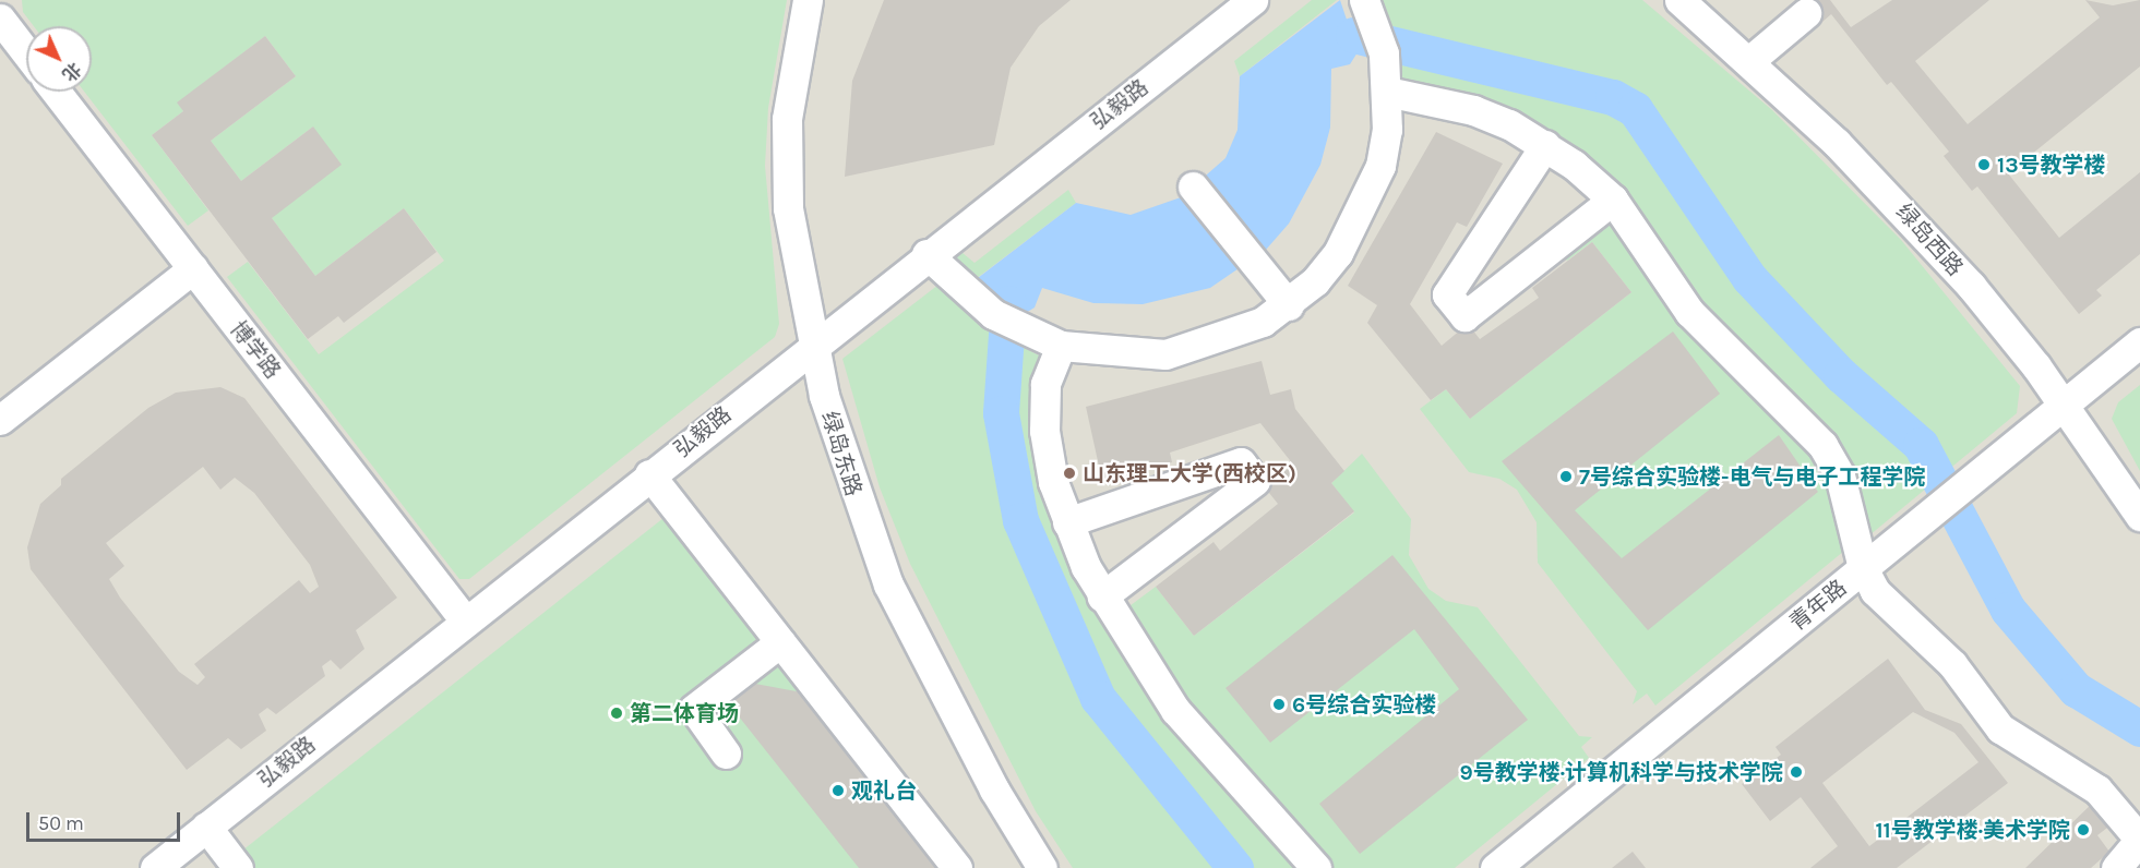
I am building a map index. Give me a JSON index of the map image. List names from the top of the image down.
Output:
{
  "streets": {
    "street": [
      "弘毅路",
      "绿岛西路",
      "博学路",
      "绿岛东路",
      "青年路"
    ]
  },
  "crossings": [
    ["弘毅路", "博学路"],
    ["弘毅路", "绿岛东路"],
    ["绿岛西路", "青年路"]
  ],
  "places": [
    "13号教学楼",
    "山东理工大学(西校区)",
    "7号综合实验楼-电气与电子工程学院",
    "6号综合实验楼",
    "第二体育场",
    "9号教学楼·计算机科学与技术学院",
    "观礼台",
    "11号教学楼·美术学院"
  ],
  "scale_bar": "50 m",
  "north": "bottom right"
}
